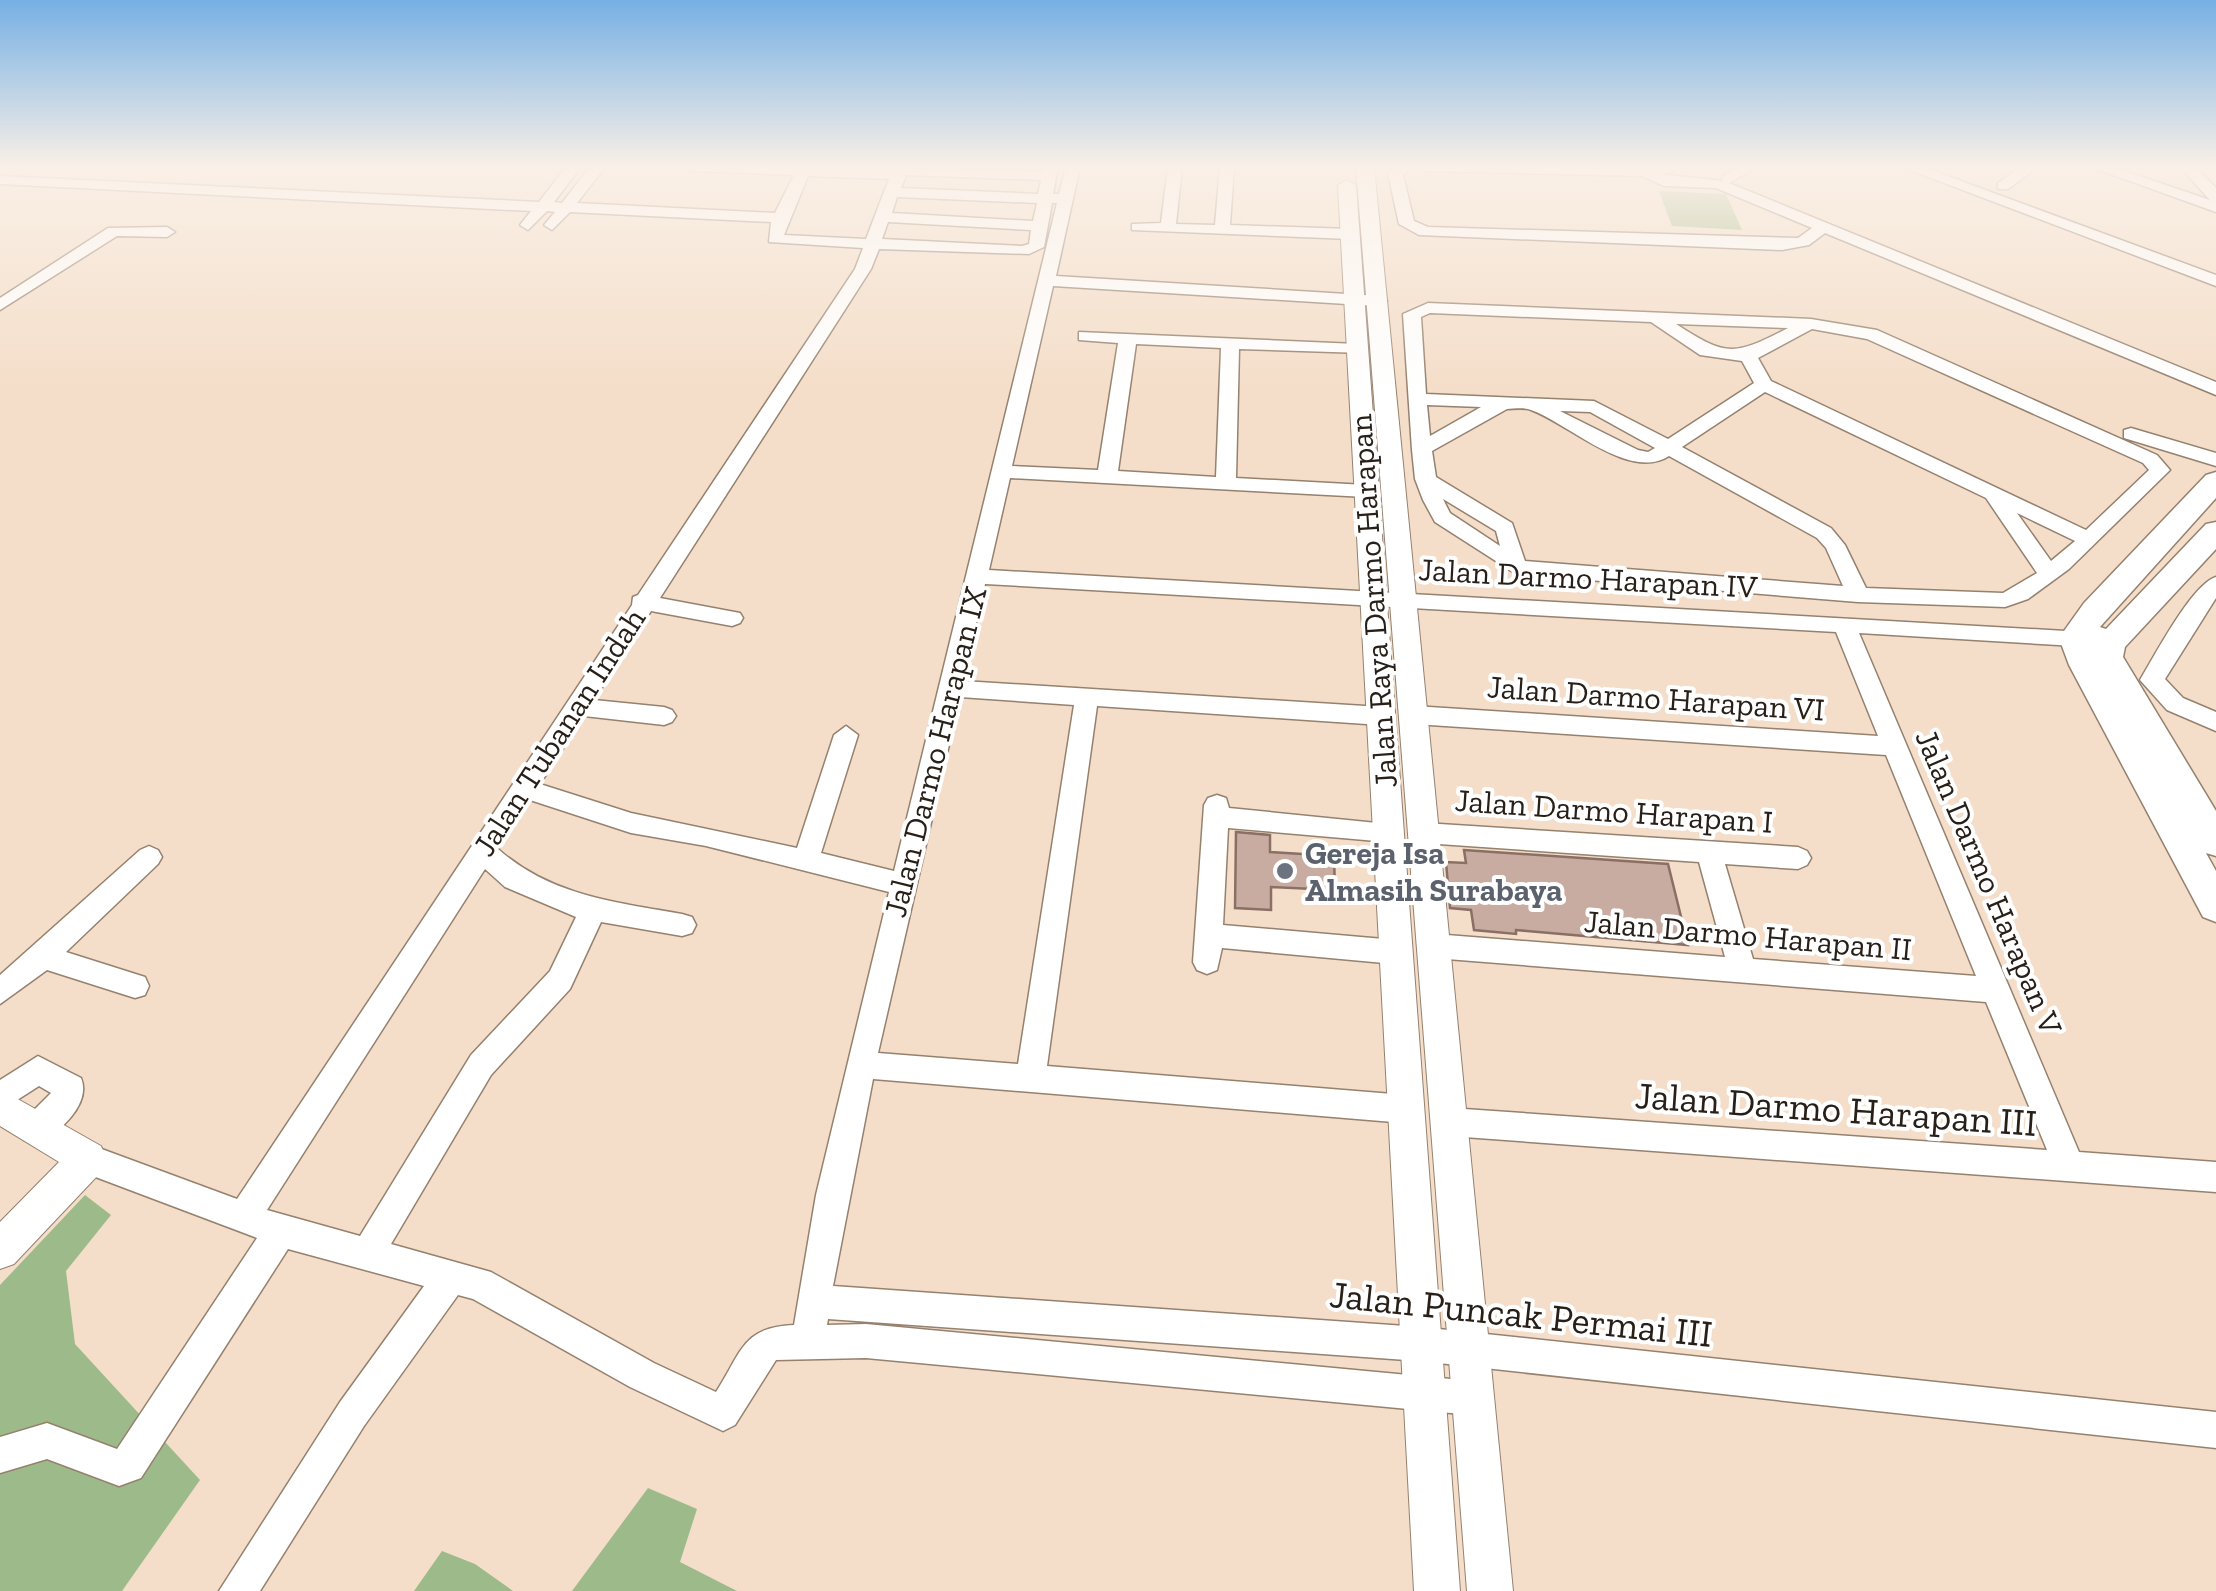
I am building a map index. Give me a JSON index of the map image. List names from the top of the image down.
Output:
{
  "streets": {
    "street": [
      "Jalan Darmo Harapan IV",
      "Jalan Raya Darmo Harapan",
      "Jalan Darmo Harapan VI",
      "Jalan Tubanan Indah",
      "Jalan Darmo Harapan IX",
      "Jalan Darmo Harapan I",
      "Jalan Darmo Harapan V",
      "Jalan Darmo Harapan II",
      "Jalan Darmo Harapan III",
      "Jalan Puncak Permai III"
    ]
  },
  "crossings": [
    ["Jalan Darmo Harapan IV", "Jalan Raya Darmo Harapan"],
    ["Jalan Darmo Harapan IV", "Jalan Darmo Harapan IX"],
    ["Jalan Darmo Harapan IV", "Jalan Darmo Harapan V"],
    ["Jalan Raya Darmo Harapan", "Jalan Darmo Harapan VI"],
    ["Jalan Raya Darmo Harapan", "Jalan Darmo Harapan I"],
    ["Jalan Raya Darmo Harapan", "Jalan Darmo Harapan II"],
    ["Jalan Raya Darmo Harapan", "Jalan Darmo Harapan III"],
    ["Jalan Raya Darmo Harapan", "Jalan Puncak Permai III"],
    ["Jalan Darmo Harapan VI", "Jalan Darmo Harapan IX"],
    ["Jalan Darmo Harapan VI", "Jalan Darmo Harapan V"],
    ["Jalan Darmo Harapan IX", "Jalan Puncak Permai III"],
    ["Jalan Darmo Harapan V", "Jalan Darmo Harapan II"],
    ["Jalan Darmo Harapan V", "Jalan Darmo Harapan III"]
  ],
  "places": ["Gereja Isa Almasih Surabaya"]
}
